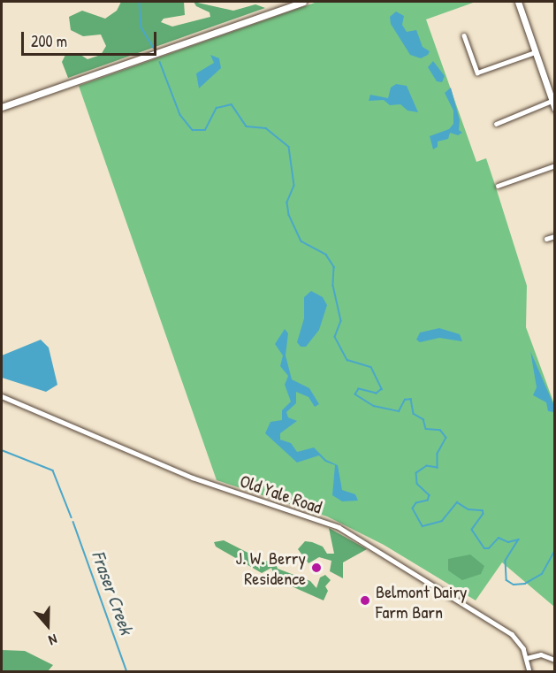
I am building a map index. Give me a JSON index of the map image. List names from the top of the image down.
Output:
{
  "streets": {
    "street": ["Old Yale Road"]
  },
  "water": ["Fraser Creek"],
  "places": ["J. W. Berry Residence", "Belmont Dairy Farm Barn"],
  "scale_bar": "200 m",
  "north": "bottom"
}
